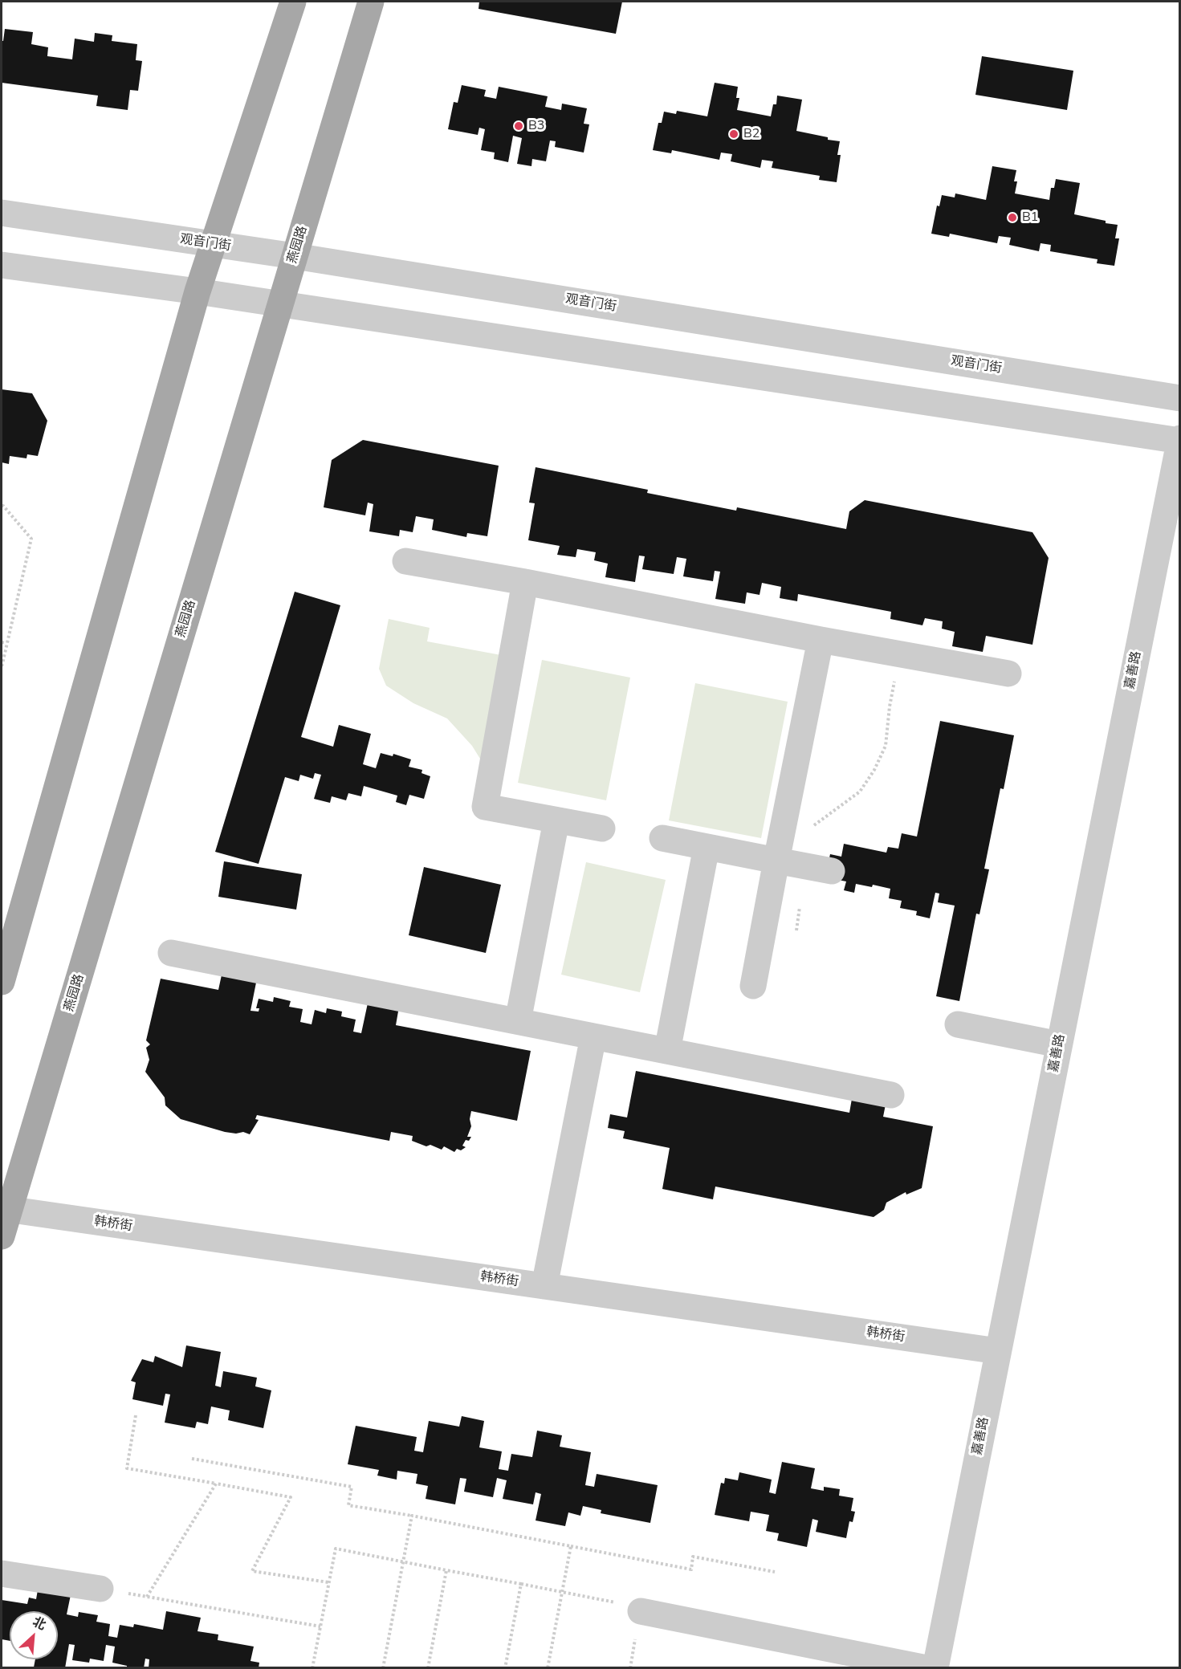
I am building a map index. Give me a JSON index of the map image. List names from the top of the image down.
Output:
{
  "streets": {
    "main road": ["燕园路"],
    "street": ["观音门街", "嘉善路", "韩桥街"]
  },
  "crossings": [
    ["观音门街", "燕园路"],
    ["燕园路", "韩桥街"],
    ["嘉善路", "韩桥街"]
  ],
  "places": ["B3", "B2", "B1"],
  "north": "top right"
}
